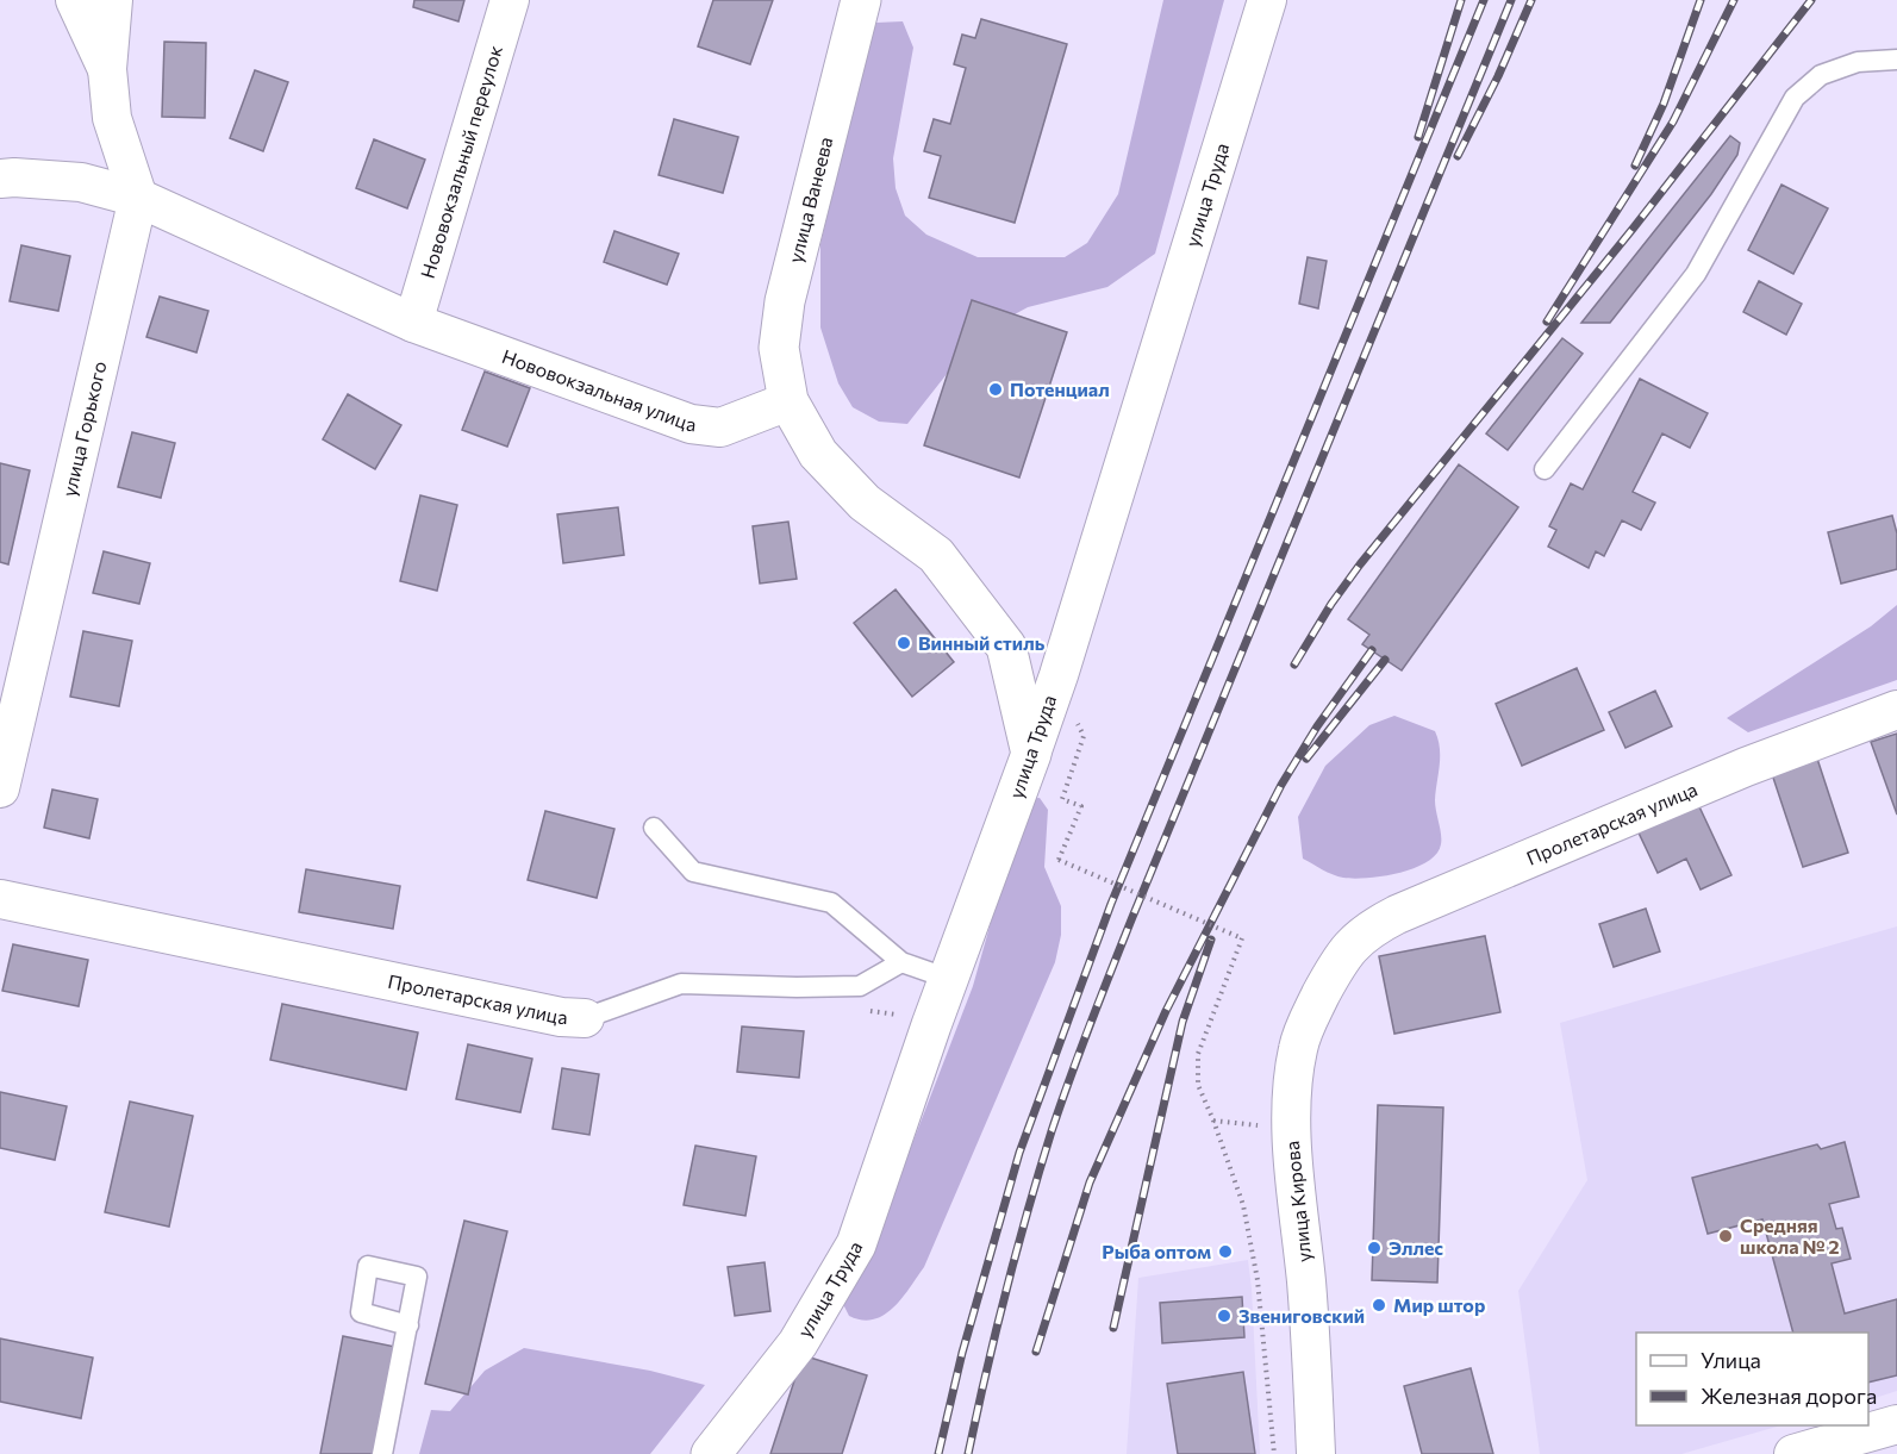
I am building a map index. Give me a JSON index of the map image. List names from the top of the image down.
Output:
{
  "streets": {
    "street": [
      "Нововокзальный переулок",
      "улица Труда",
      "улица Ванеева",
      "Нововокзальная улица",
      "улица Горького",
      "Пролетарская улица",
      "улица Кирова"
    ]
  },
  "crossings": [
    ["Нововокзальный переулок", "Нововокзальная улица"],
    ["улица Ванеева", "Нововокзальная улица"],
    ["Нововокзальная улица", "улица Горького"],
    ["Пролетарская улица", "улица Кирова"]
  ],
  "places": [
    "Потенциал",
    "Винный стиль",
    "Средняя школа № 2",
    "Эллес",
    "Рыба оптом",
    "Мир штор",
    "Звениговский"
  ],
  "legend": ["Улица", "Железная дорога"]
}
